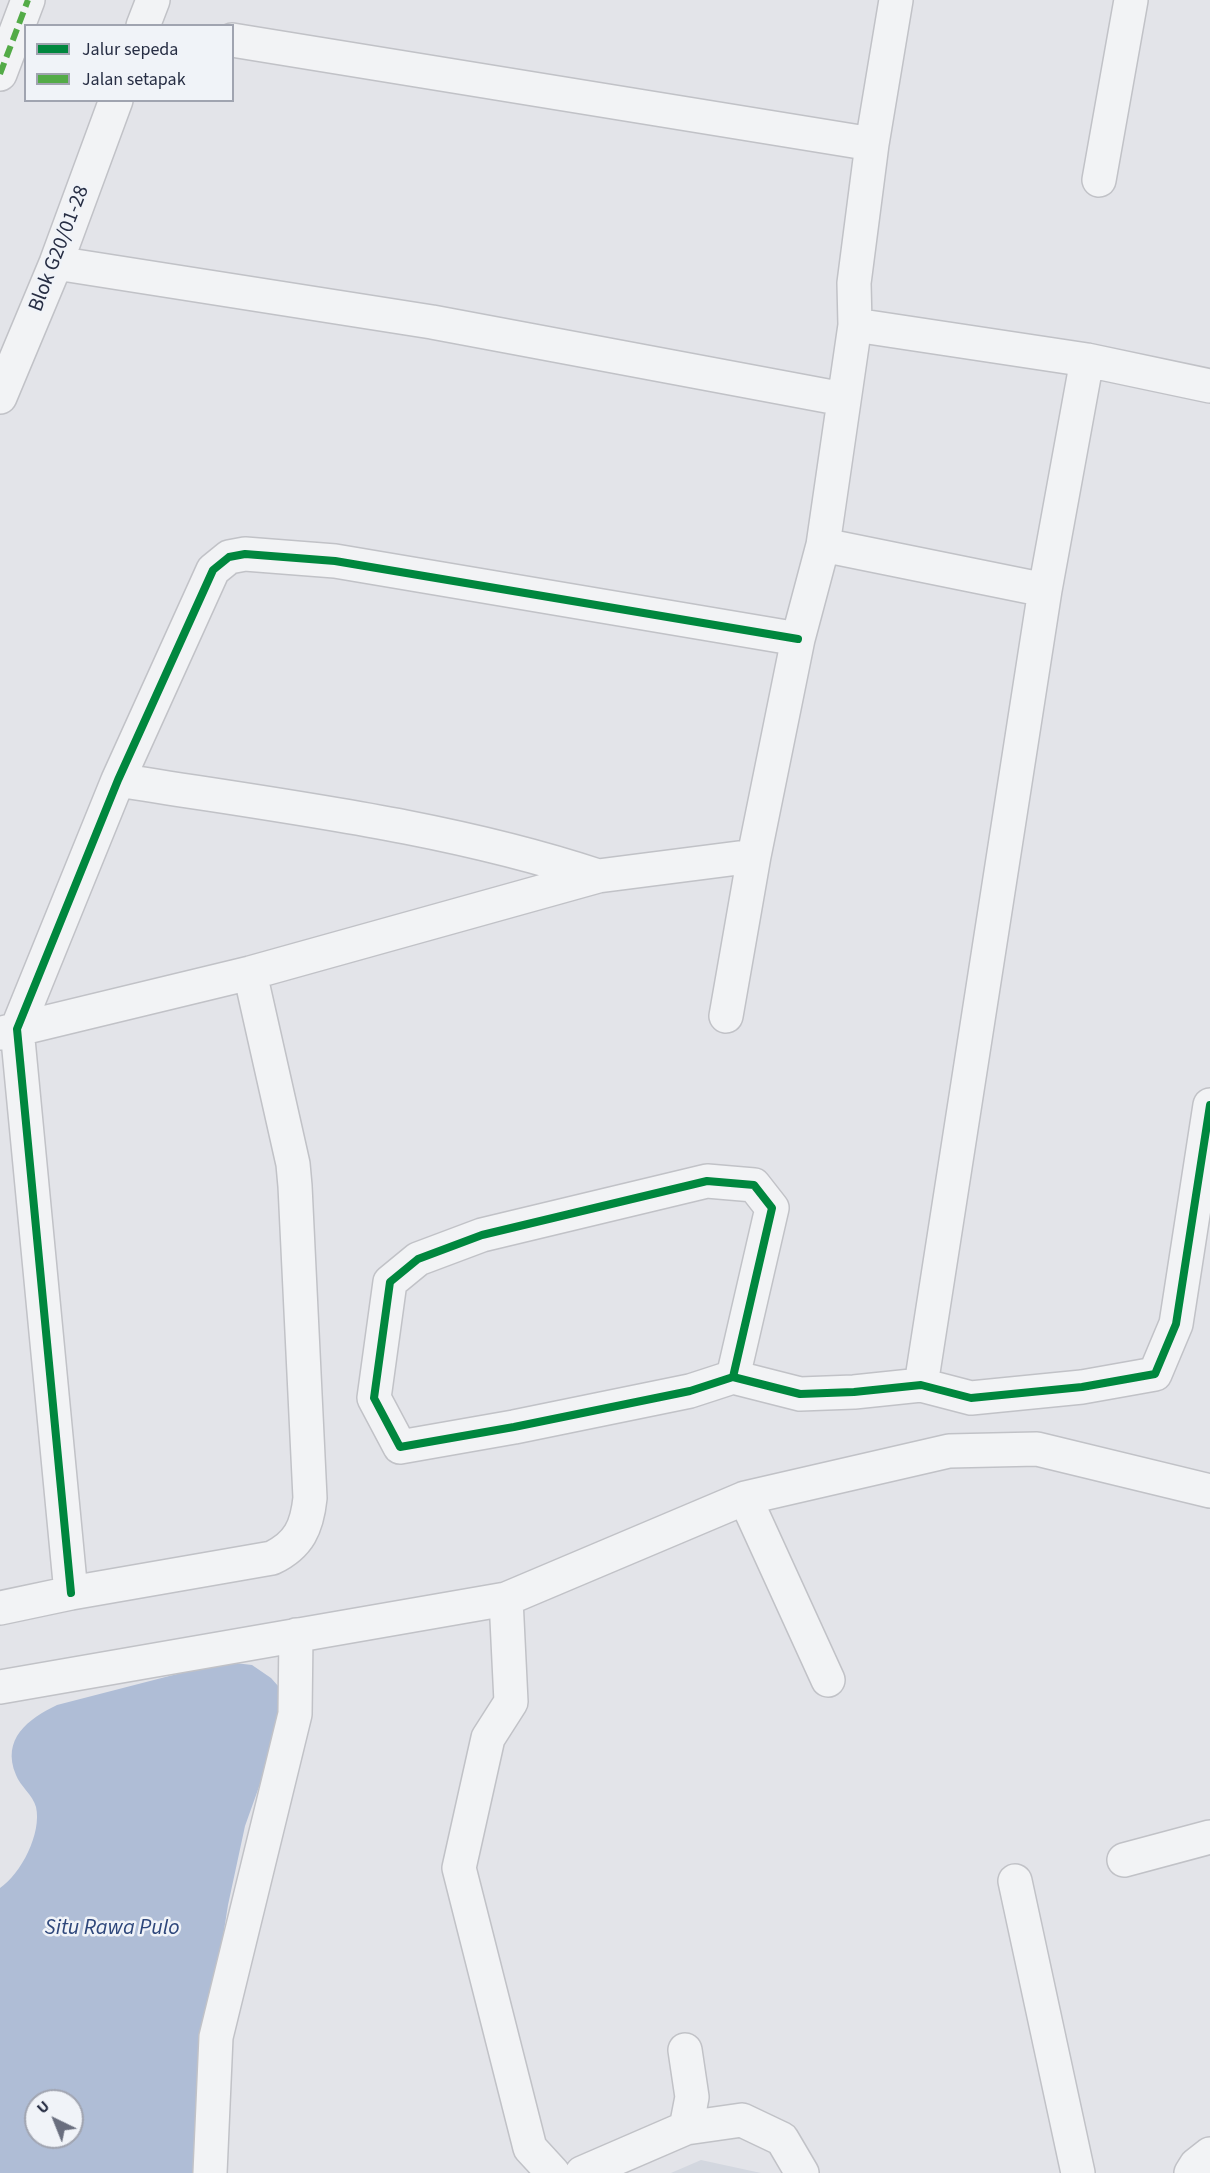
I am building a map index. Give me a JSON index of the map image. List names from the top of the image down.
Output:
{
  "streets": {
    "street": ["Blok G20/01-28"]
  },
  "water": ["Situ Rawa Pulo"],
  "legend": ["Jalur sepeda", "Jalan setapak"],
  "north": "top left"
}
